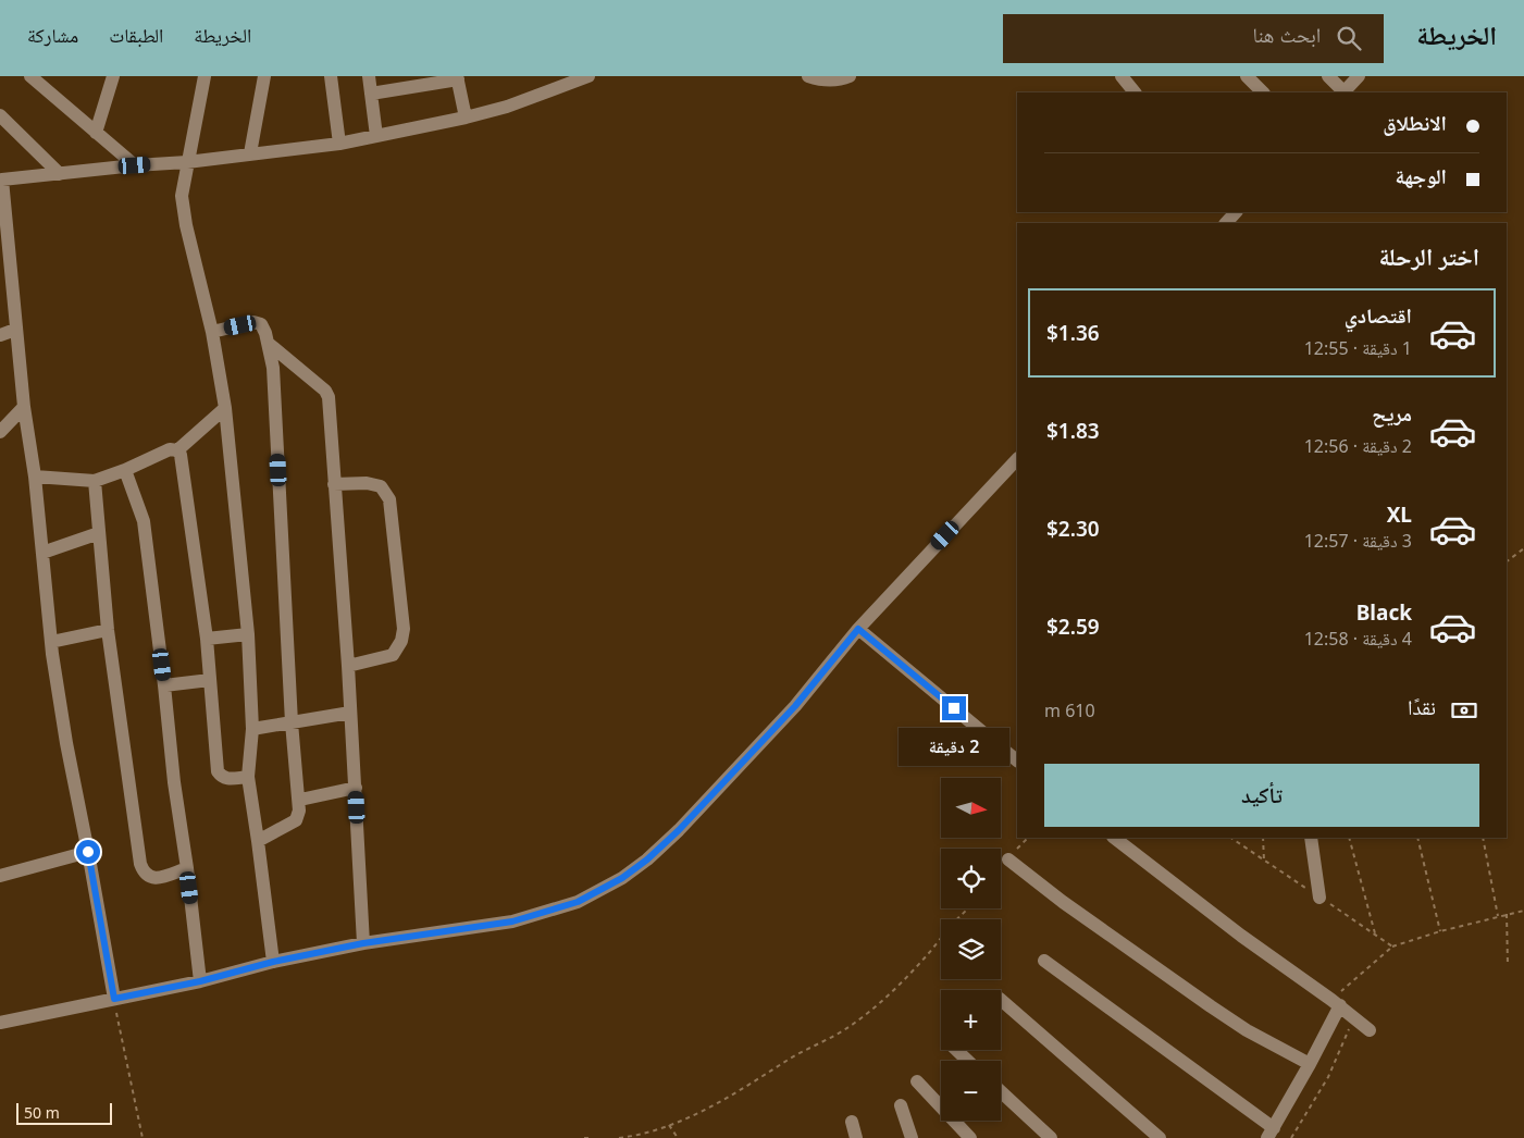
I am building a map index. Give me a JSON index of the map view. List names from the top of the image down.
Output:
{
  "scale_bar": "50 m",
  "north": "right",
  "page": {
    "header": "الخريطة",
    "search": "ابحث هنا",
    "nav": ["الخريطة", "الطبقات", "مشاركة"],
    "banner": ["الانطلاق", "الوجهة"],
    "heading": "اختر الرحلة",
    "list": [
      {
        "name": "اقتصادي",
        "note": "1 دقيقة · 12:55",
        "value": "$1.36"
      },
      {
        "name": "مريح",
        "note": "2 دقيقة · 12:56",
        "value": "$1.83"
      },
      {
        "name": "XL",
        "note": "3 دقيقة · 12:57",
        "value": "$2.30"
      },
      {
        "name": "Black",
        "note": "4 دقيقة · 12:58",
        "value": "$2.59"
      }
    ],
    "pay": ["نقدًا", "610 m"],
    "bubble": "2 دقيقة",
    "buttons": "تأكيد",
    "map_buttons": ["+", "−"],
    "scale": "50 m"
  }
}
